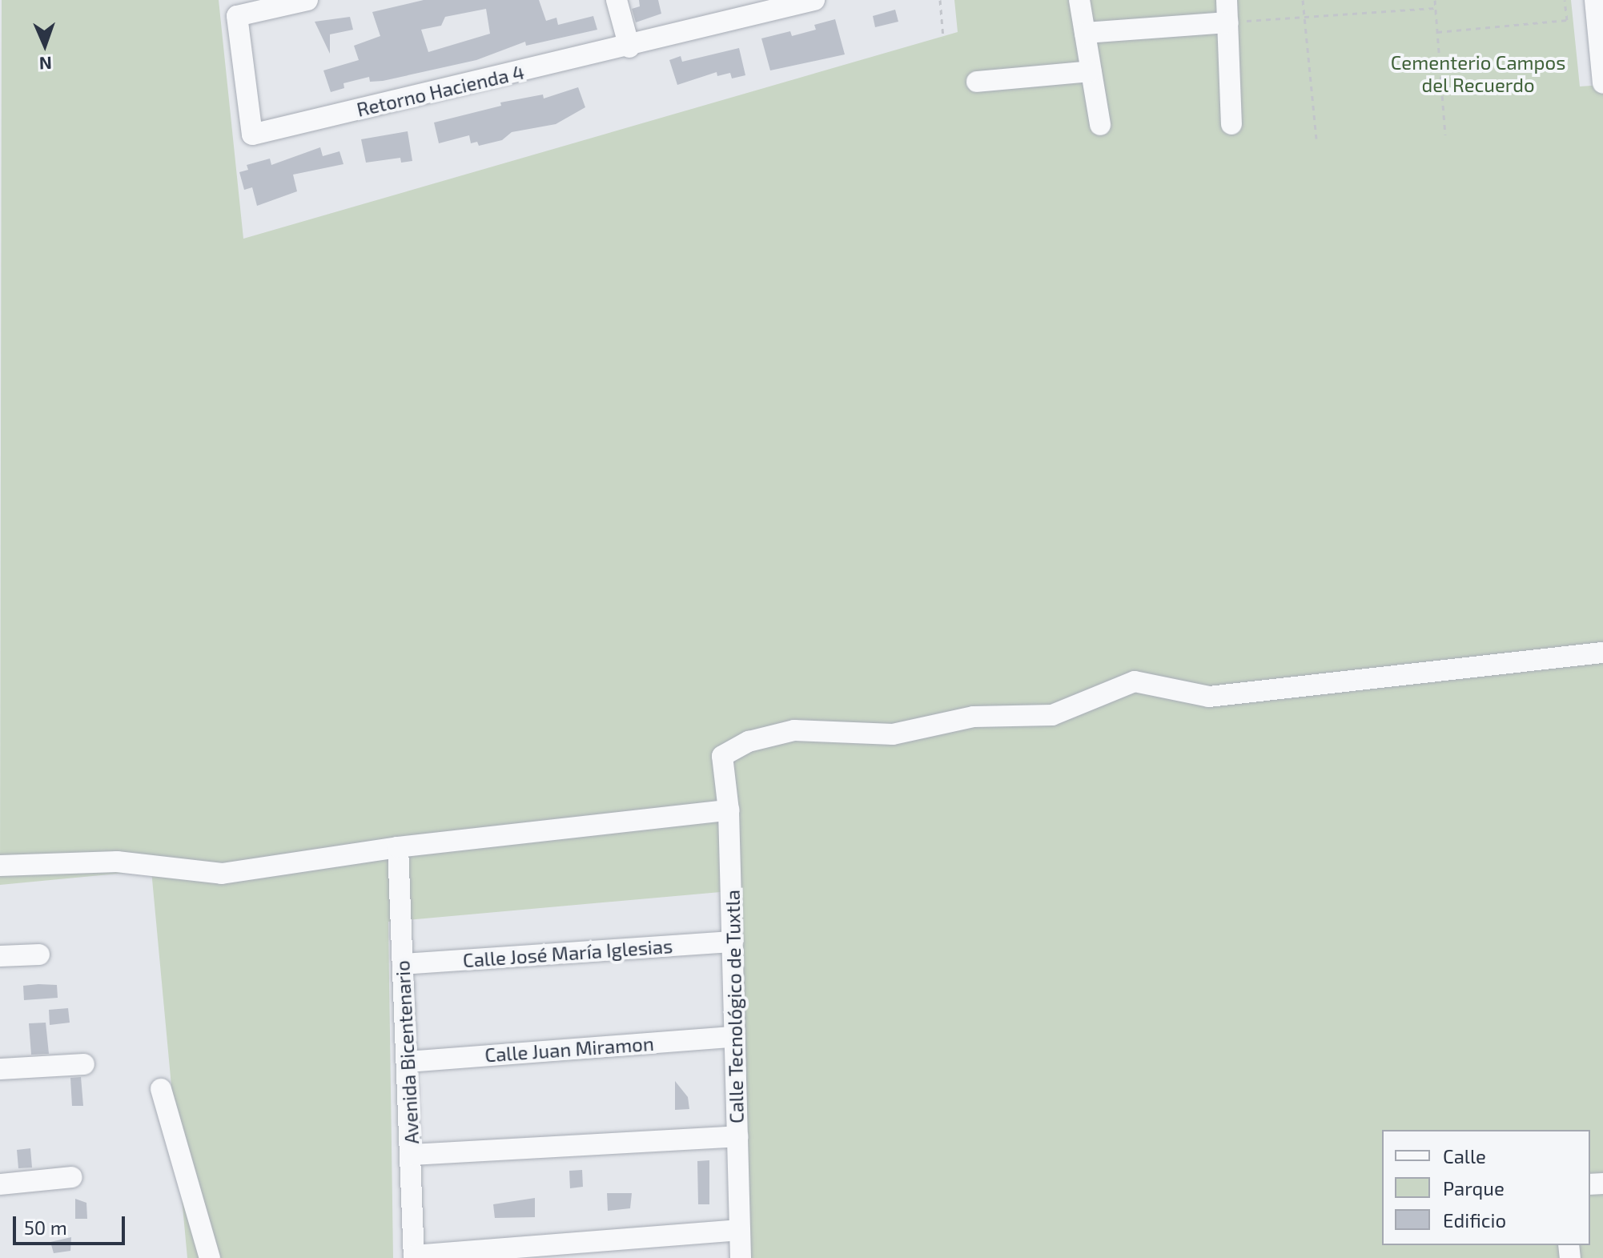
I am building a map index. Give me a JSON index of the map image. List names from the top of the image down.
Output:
{
  "streets": {
    "street": [
      "Retorno Hacienda 4",
      "Calle José María Iglesias",
      "Calle Tecnológico de Tuxtla",
      "Calle Juan Miramon",
      "Avenida Bicentenario"
    ]
  },
  "crossings": [
    ["Calle José María Iglesias", "Calle Tecnológico de Tuxtla"],
    ["Calle José María Iglesias", "Avenida Bicentenario"],
    ["Calle Tecnológico de Tuxtla", "Calle Juan Miramon"],
    ["Calle Juan Miramon", "Avenida Bicentenario"]
  ],
  "parks": ["Cementerio Campos del Recuerdo"],
  "legend": ["Calle", "Parque", "Edificio"],
  "scale_bar": "50 m",
  "north": "bottom"
}
